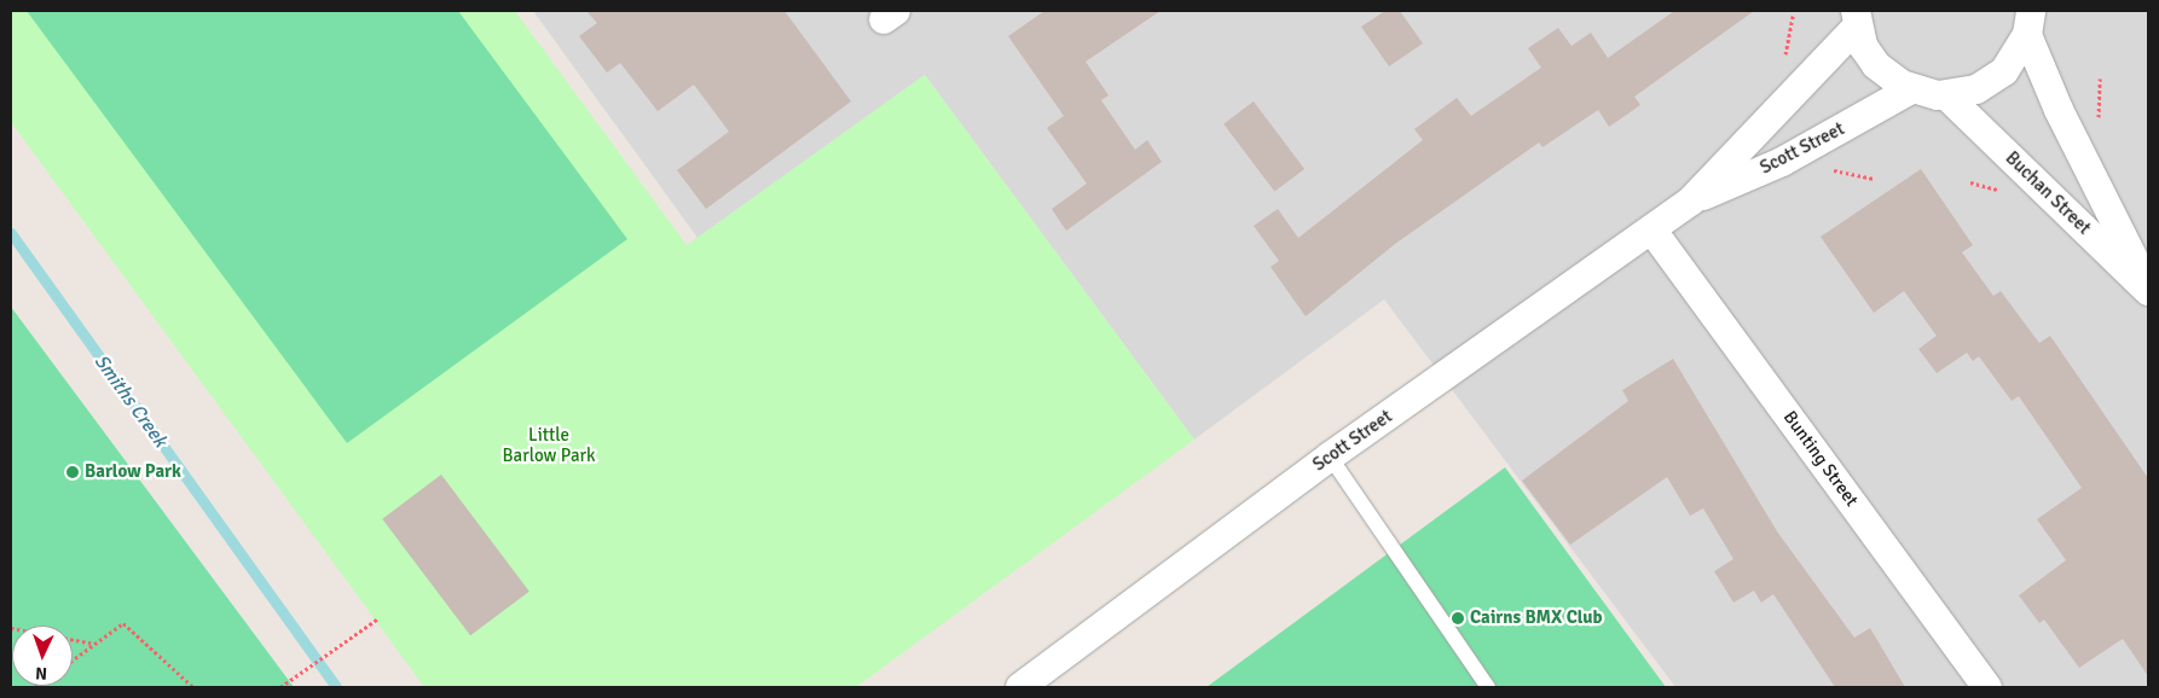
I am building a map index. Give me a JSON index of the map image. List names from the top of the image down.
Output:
{
  "streets": {
    "street": ["Scott Street", "Buchan Street", "Bunting Street"]
  },
  "crossings": [
    ["Scott Street", "Bunting Street"]
  ],
  "water": ["Smiths Creek"],
  "parks": ["Little Barlow Park"],
  "places": ["Barlow Park", "Cairns BMX Club"],
  "north": "bottom"
}
